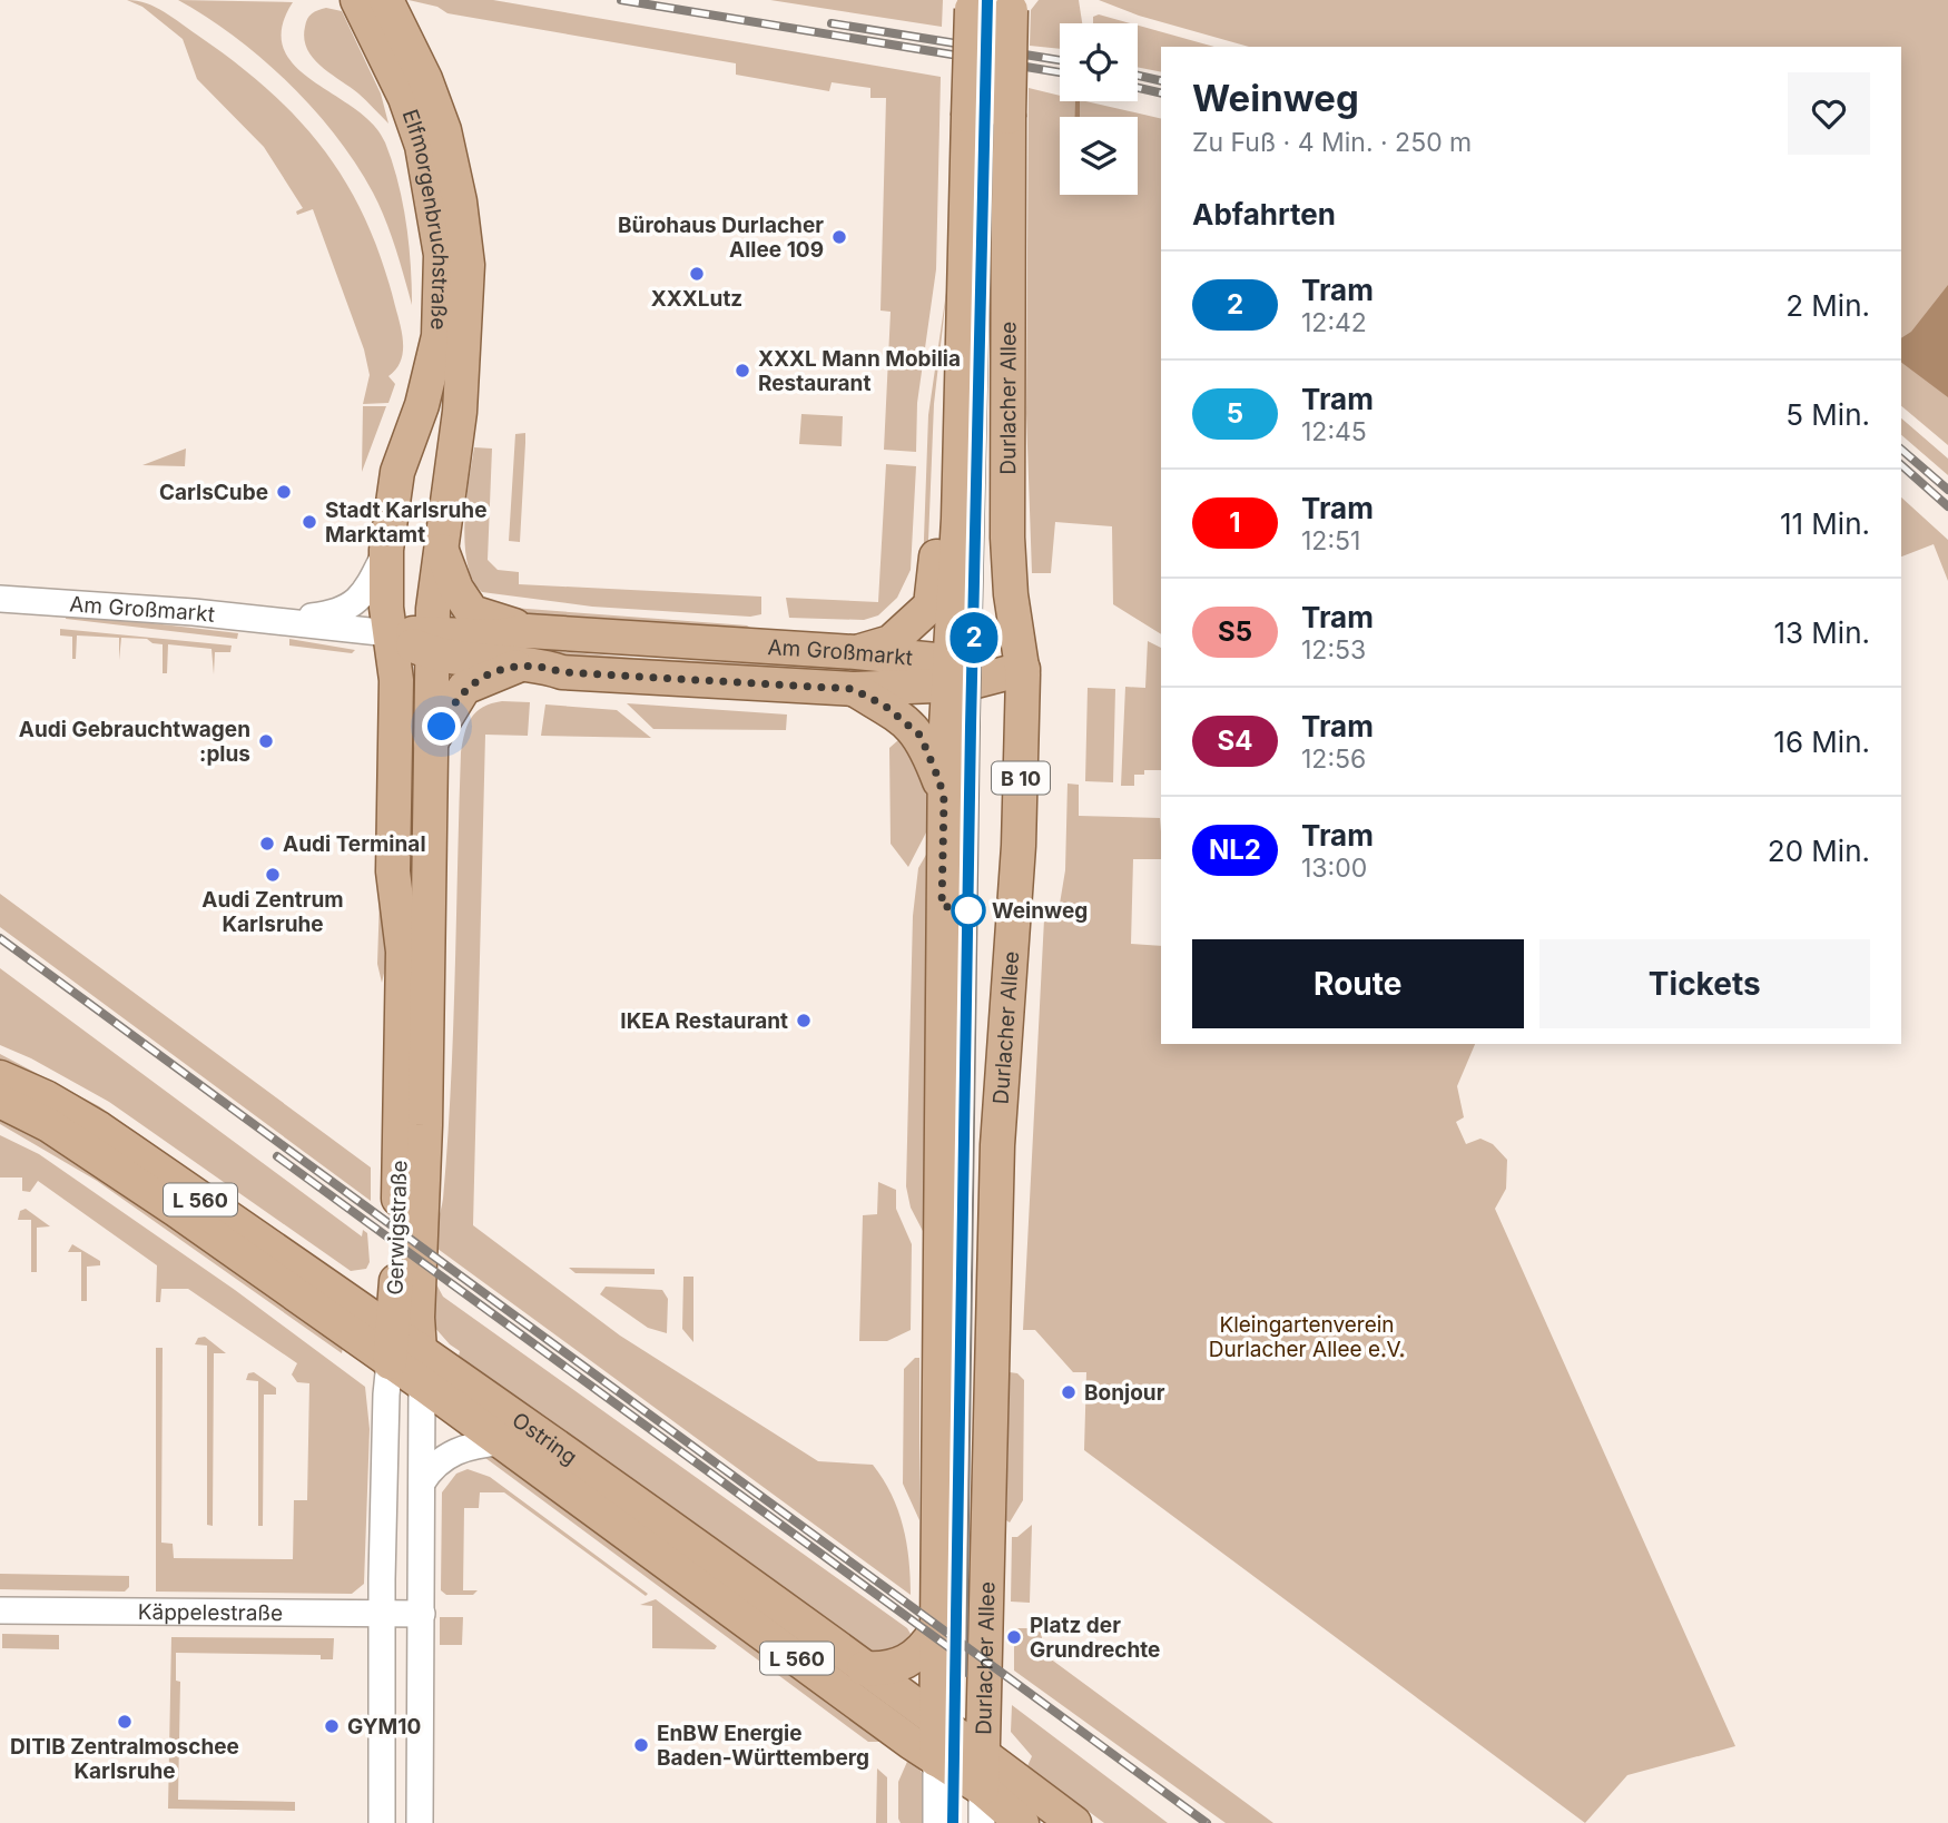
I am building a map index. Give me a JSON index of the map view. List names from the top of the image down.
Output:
{
  "streets": {
    "main road": [
      "Elfmorgenbruchstraße",
      "Durlacher Allee",
      "Am Großmarkt",
      "B 10",
      "L 560",
      "Gerwigstraße",
      "Ostring"
    ],
    "street": ["Käppelestraße"]
  },
  "crossings": [
    ["Elfmorgenbruchstraße", "Am Großmarkt"],
    ["Elfmorgenbruchstraße", "Gerwigstraße"],
    ["Durlacher Allee", "Am Großmarkt"],
    ["Durlacher Allee", "Ostring"],
    ["Am Großmarkt", "Gerwigstraße"],
    ["Gerwigstraße", "Ostring"],
    ["Gerwigstraße", "Käppelestraße"]
  ],
  "parks": ["Kleingartenverein Durlacher Allee e.V."],
  "places": [
    "Bürohaus Durlacher Allee 109",
    "XXXLutz",
    "XXXL Mann Mobilia Restaurant",
    "CarlsCube",
    "Stadt Karlsruhe Marktamt",
    "Audi Gebrauchtwagen :plus",
    "Audi Terminal",
    "Audi Zentrum Karlsruhe",
    "Weinweg",
    "IKEA Restaurant",
    "Bonjour",
    "Platz der Grundrechte",
    "DITIB Zentralmoschee Karlsruhe",
    "GYM10",
    "EnBW Energie Baden-Württemberg"
  ],
  "lines": ["tram line 2"],
  "page": {
    "on_map": "2",
    "heading": [
      ["Weinweg", "Zu Fuß · 4 Min. · 250 m"],
      "Abfahrten"
    ],
    "list": [
      {
        "mark": "2",
        "name": "Tram",
        "note": "12:42",
        "value": "2 Min."
      },
      {
        "mark": "5",
        "name": "Tram",
        "note": "12:45",
        "value": "5 Min."
      },
      {
        "mark": "1",
        "name": "Tram",
        "note": "12:51",
        "value": "11 Min."
      },
      {
        "mark": "S5",
        "name": "Tram",
        "note": "12:53",
        "value": "13 Min."
      },
      {
        "mark": "S4",
        "name": "Tram",
        "note": "12:56",
        "value": "16 Min."
      },
      {
        "mark": "NL2",
        "name": "Tram",
        "note": "13:00",
        "value": "20 Min."
      }
    ],
    "buttons": ["Route", "Tickets"]
  }
}
